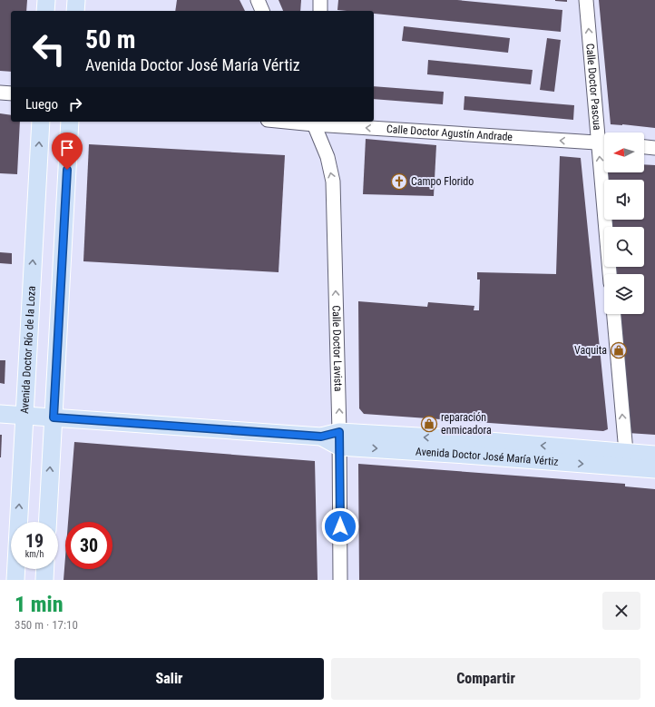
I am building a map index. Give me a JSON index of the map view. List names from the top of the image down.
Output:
{
  "streets": {
    "main road": ["Avenida Doctor Río de la Loza", "Avenida Doctor José María Vértiz"],
    "street": ["Calle Doctor Pascua", "Calle Doctor Agustín Andrade", "Calle Doctor Lavista"]
  },
  "crossings": [
    ["Calle Doctor Pascua", "Calle Doctor Agustín Andrade"],
    ["Calle Doctor Agustín Andrade", "Calle Doctor Lavista"],
    ["Calle Doctor Lavista", "Avenida Doctor José María Vértiz"],
    ["Avenida Doctor Río de la Loza", "Avenida Doctor José María Vértiz"]
  ],
  "one_way": ["Calle Doctor Pascua", "Calle Doctor Agustín Andrade", "Calle Doctor Lavista"],
  "places": {
    "church": ["Campo Florido"],
    "shop": ["Vaquita", "reparación enmicadora"]
  },
  "north": "left",
  "page": {
    "turn": ["50 m", "Avenida Doctor José María Vértiz"],
    "then": "Luego",
    "speed": "19 km/h",
    "limit": "30",
    "heading": ["1 min", "350 m · 17:10"],
    "buttons": ["Salir", "Compartir"]
  }
}
